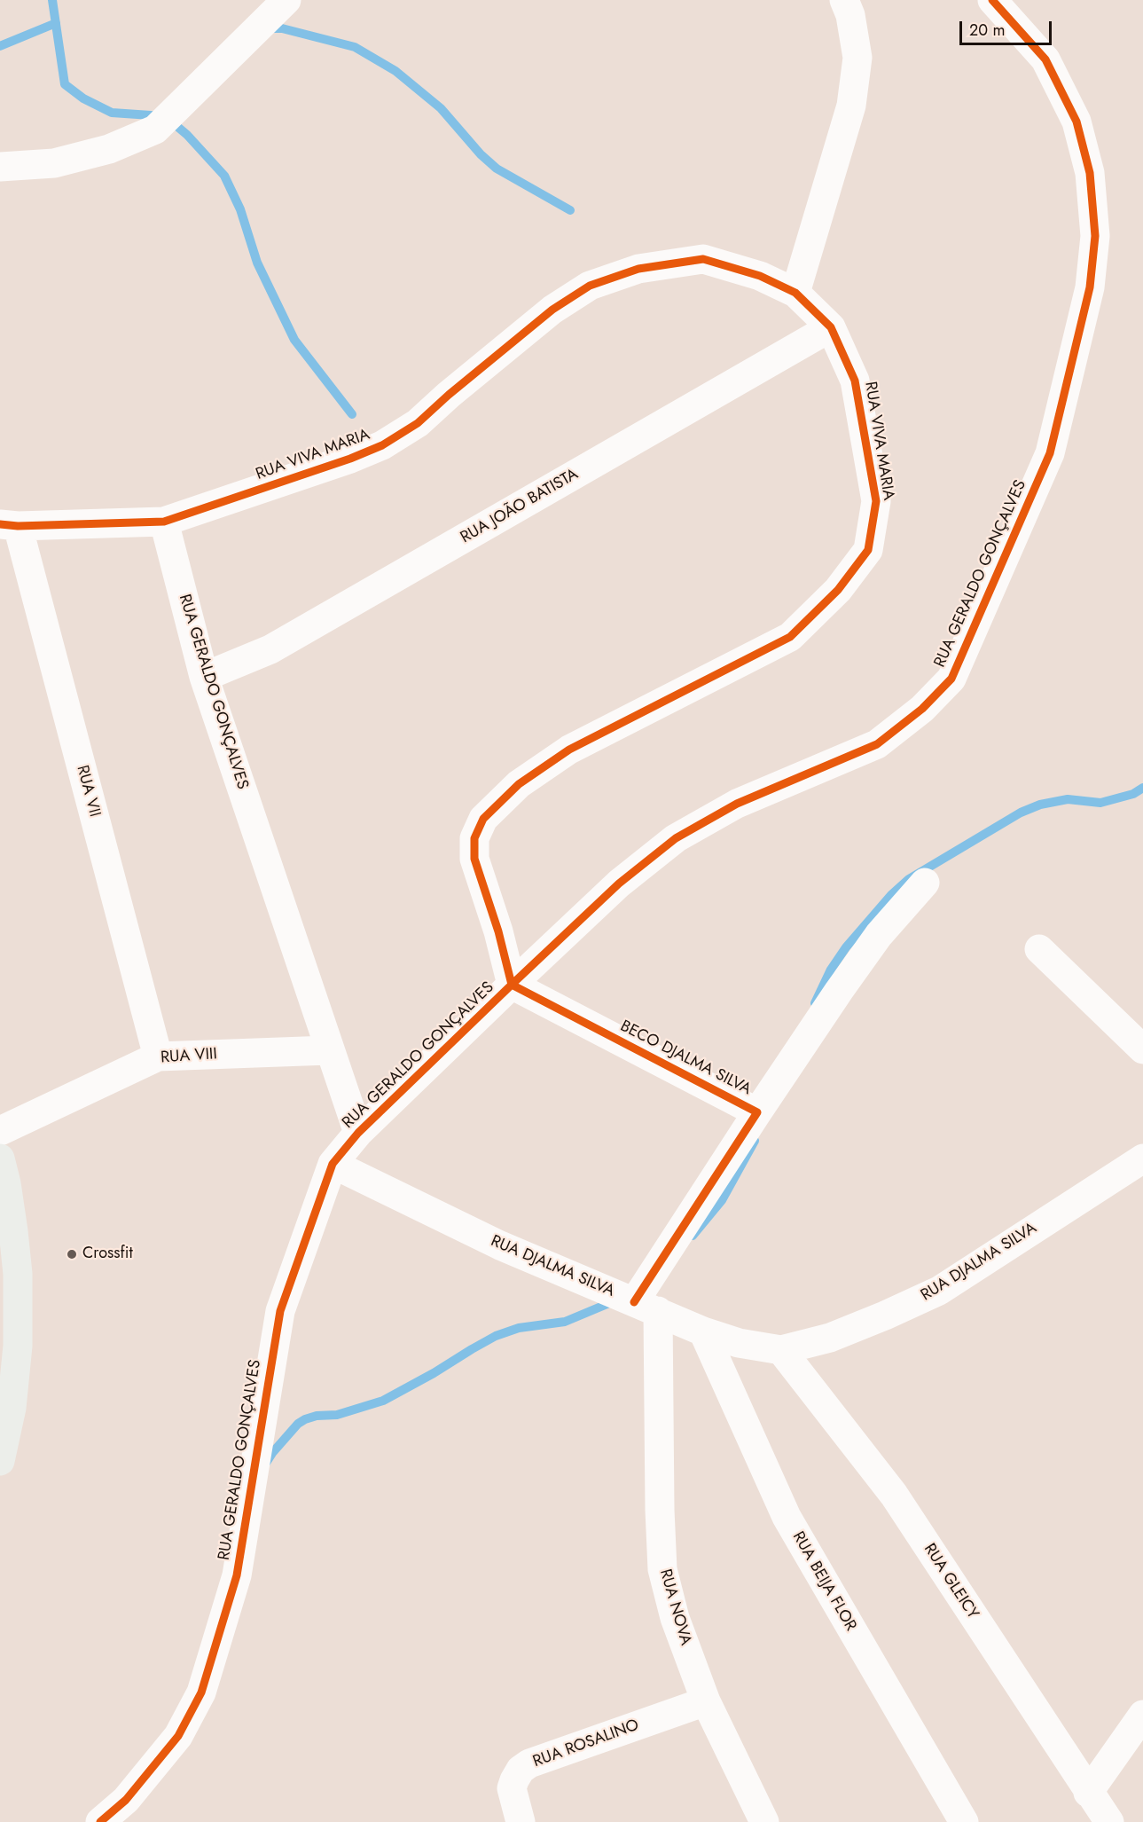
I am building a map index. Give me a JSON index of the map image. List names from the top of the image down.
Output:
{
  "streets": {
    "street": [
      "RUA VIVA MARIA",
      "RUA JOÃO BATISTA",
      "RUA GERALDO GONÇALVES",
      "RUA VII",
      "RUA VIII",
      "BECO DJALMA SILVA",
      "RUA DJALMA SILVA",
      "RUA BEIJA FLOR",
      "RUA GLEICY",
      "RUA NOVA",
      "RUA ROSALINO"
    ]
  },
  "crossings": [
    ["RUA VIVA MARIA", "RUA JOÃO BATISTA"],
    ["RUA VIVA MARIA", "RUA GERALDO GONÇALVES"],
    ["RUA VIVA MARIA", "RUA VII"],
    ["RUA VIVA MARIA", "BECO DJALMA SILVA"],
    ["RUA JOÃO BATISTA", "RUA GERALDO GONÇALVES"],
    ["RUA GERALDO GONÇALVES", "RUA VIII"],
    ["RUA GERALDO GONÇALVES", "BECO DJALMA SILVA"],
    ["RUA GERALDO GONÇALVES", "RUA DJALMA SILVA"],
    ["RUA VII", "RUA VIII"],
    ["BECO DJALMA SILVA", "RUA DJALMA SILVA"],
    ["BECO DJALMA SILVA", "RUA NOVA"],
    ["RUA DJALMA SILVA", "RUA BEIJA FLOR"],
    ["RUA DJALMA SILVA", "RUA GLEICY"],
    ["RUA DJALMA SILVA", "RUA NOVA"],
    ["RUA NOVA", "RUA ROSALINO"]
  ],
  "places": ["Crossfit"],
  "scale_bar": "20 m"
}
